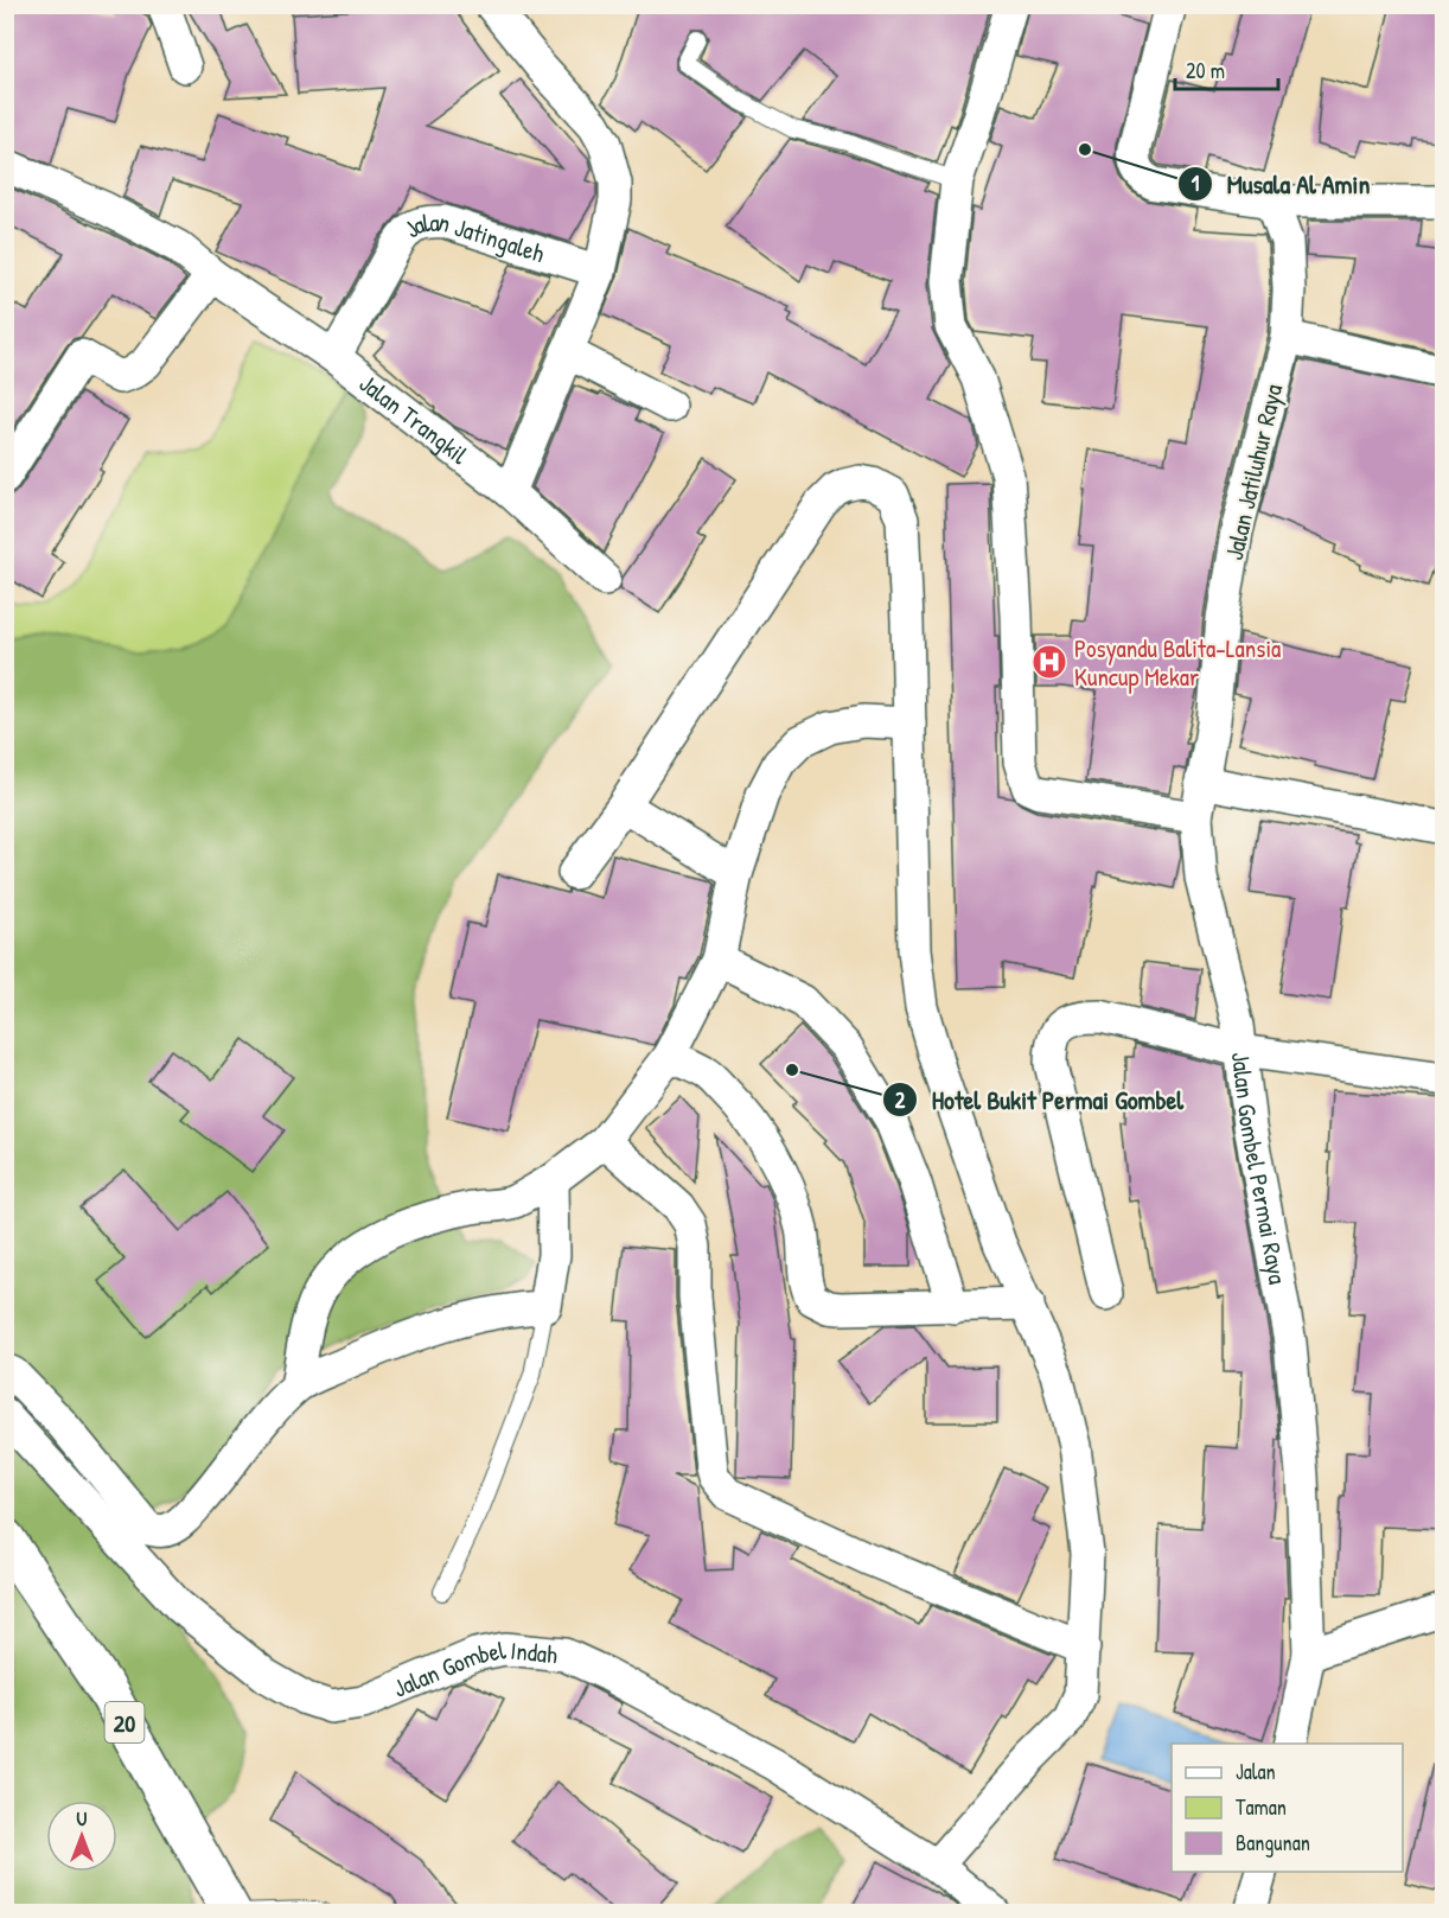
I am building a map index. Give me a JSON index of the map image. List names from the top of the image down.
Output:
{
  "streets": {
    "highway": ["20"],
    "street": [
      "Jalan Jatingaleh",
      "Jalan Trangkil",
      "Jalan Jatiluhur Raya",
      "Jalan Gombel Permai Raya",
      "Jalan Gombel Indah"
    ]
  },
  "crossings": [
    ["Jalan Jatingaleh", "Jalan Trangkil"],
    ["Jalan Jatiluhur Raya", "Jalan Gombel Permai Raya"]
  ],
  "places": {
    "other": ["Musala Al Amin", "Hotel Bukit Permai Gombel"],
    "hospital": ["Posyandu Balita-Lansia Kuncup Mekar"]
  },
  "legend": ["Jalan", "Taman", "Bangunan"],
  "scale_bar": "20 m",
  "north": "top"
}
